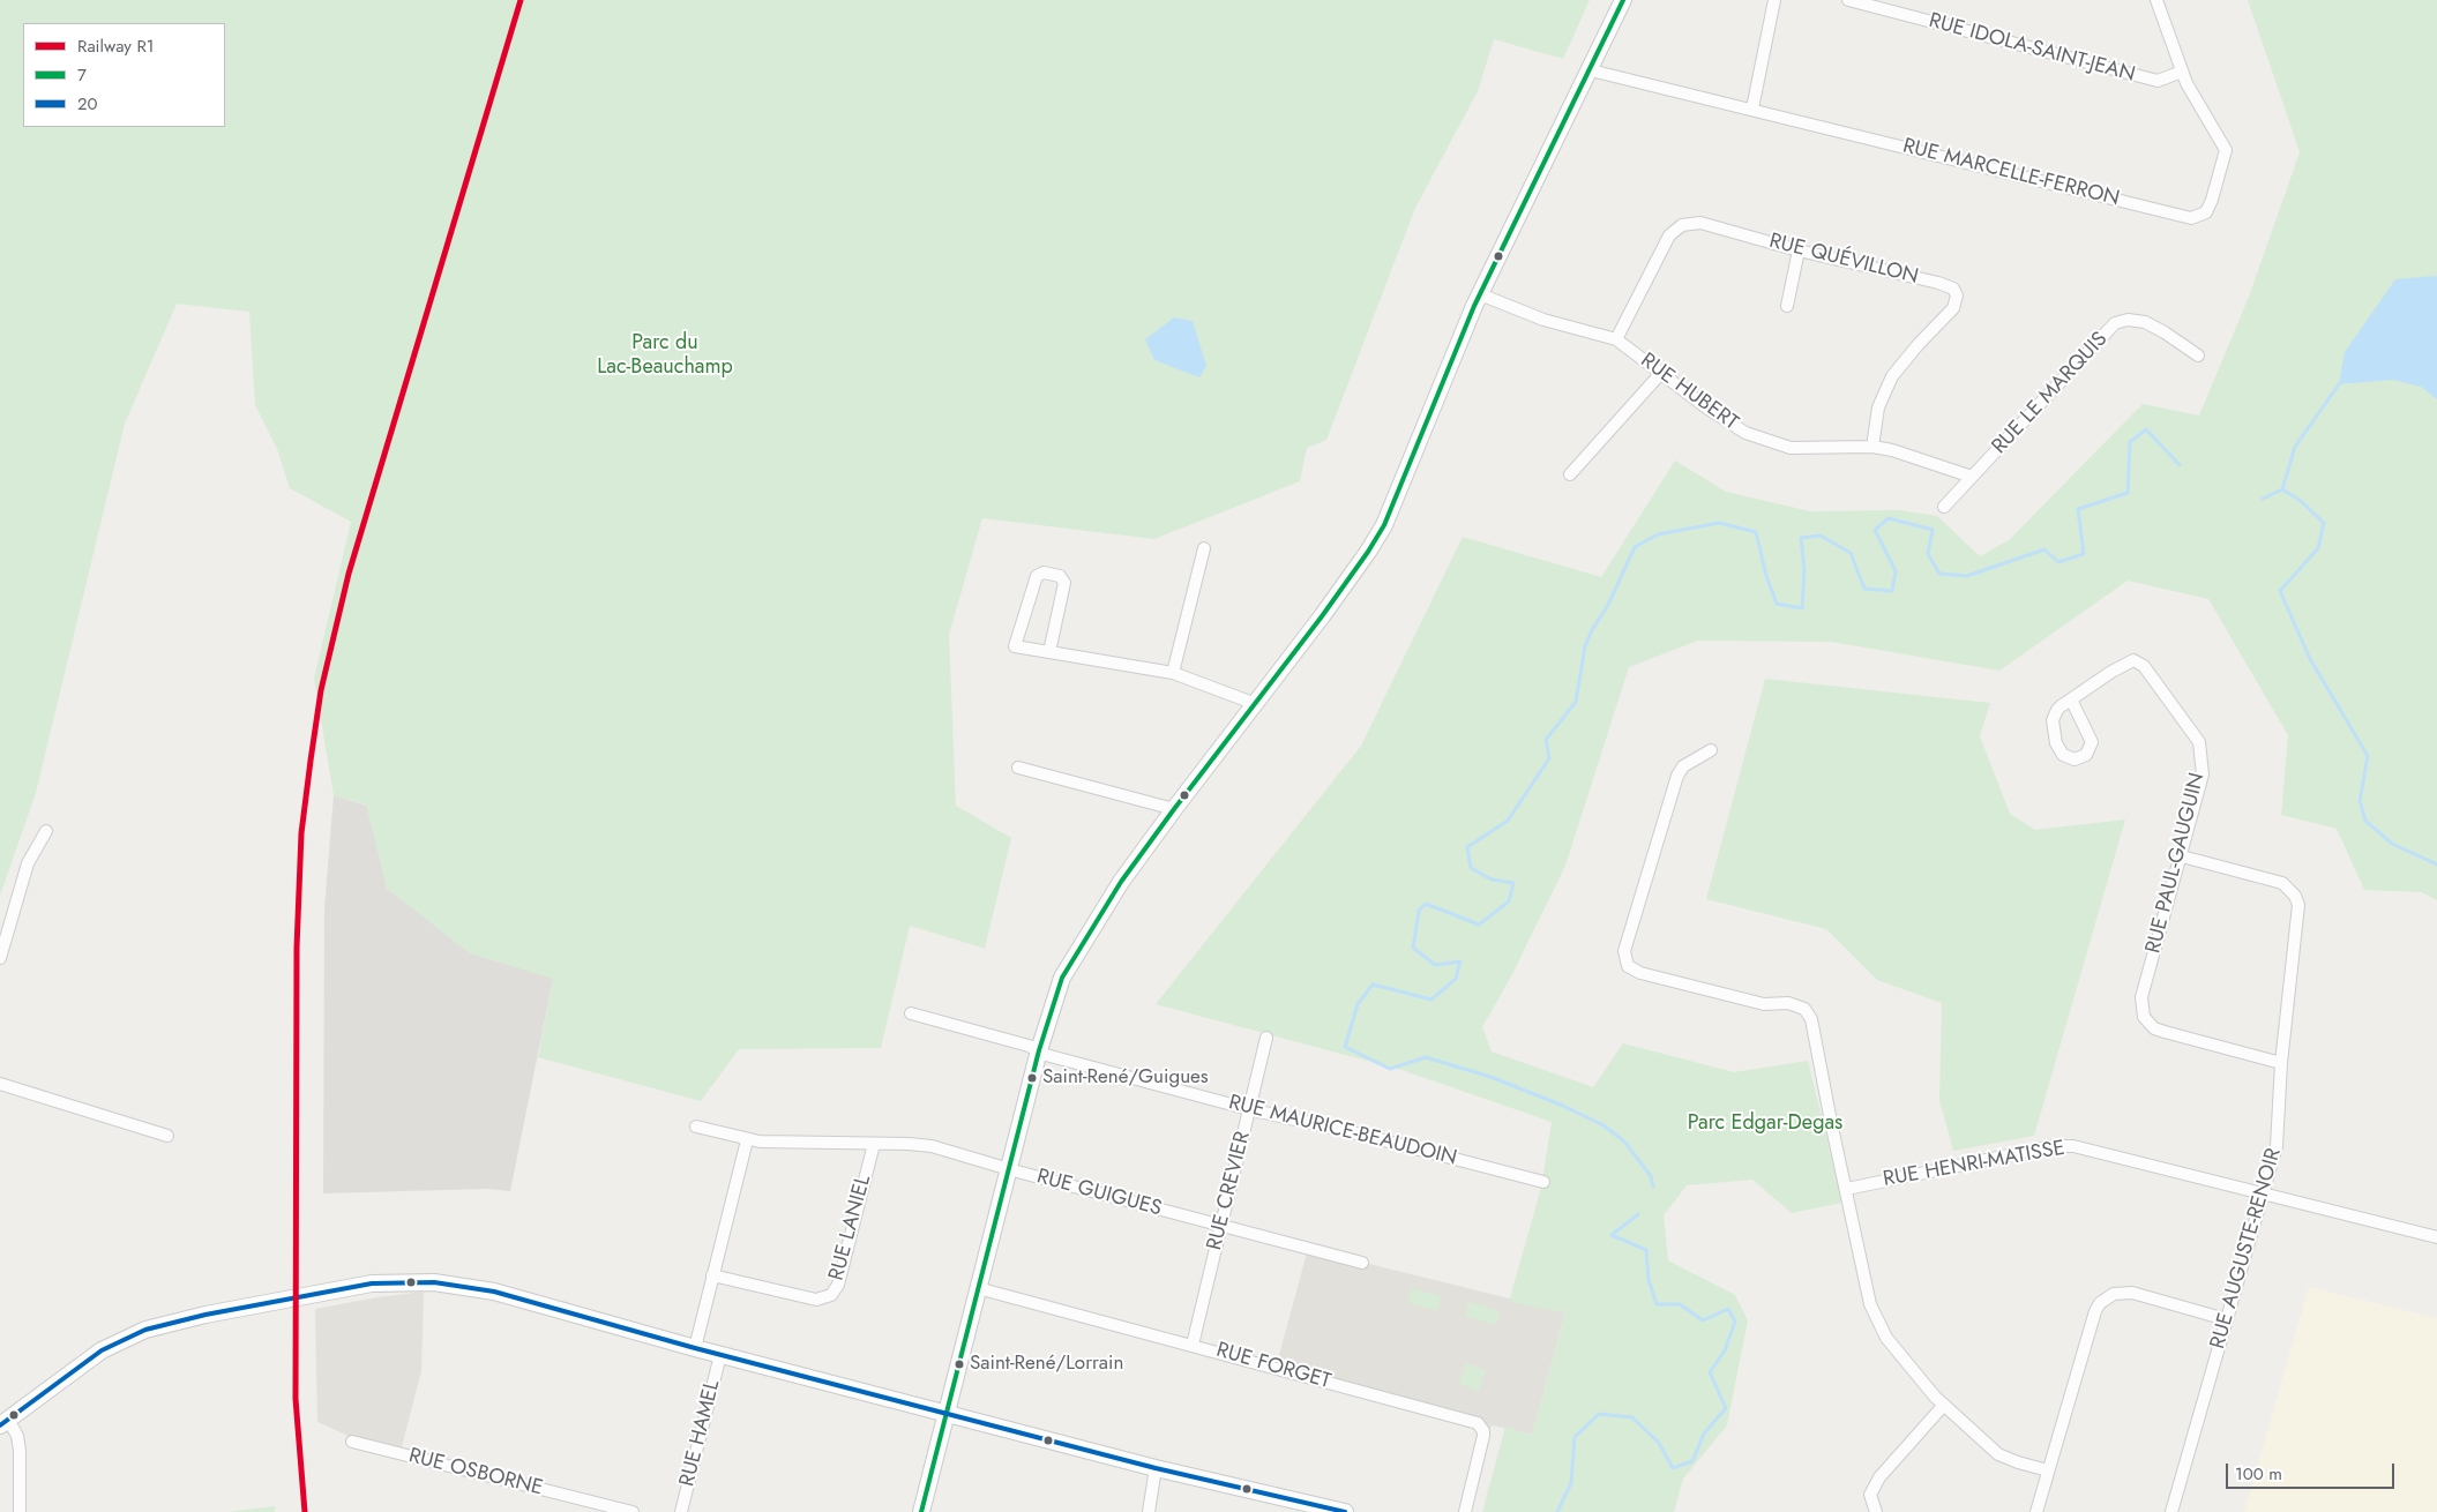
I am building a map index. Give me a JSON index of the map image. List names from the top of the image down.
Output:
{
  "streets": {
    "street": [
      "RUE IDOLA-SAINT-JEAN",
      "RUE MARCELLE-FERRON",
      "RUE QUÉVILLON",
      "RUE HUBERT",
      "RUE LE MARQUIS",
      "RUE PAUL-GAUGUIN",
      "RUE MAURICE-BEAUDOIN",
      "RUE HENRI-MATISSE",
      "RUE CREVIER",
      "RUE GUIGUES",
      "RUE LANIEL",
      "RUE AUGUSTE-RENOIR",
      "RUE FORGET",
      "RUE HAMEL",
      "RUE OSBORNE"
    ]
  },
  "crossings": [
    ["RUE IDOLA-SAINT-JEAN", "RUE MARCELLE-FERRON"],
    ["RUE QUÉVILLON", "RUE HUBERT"],
    ["RUE HUBERT", "RUE LE MARQUIS"],
    ["RUE PAUL-GAUGUIN", "RUE AUGUSTE-RENOIR"],
    ["RUE MAURICE-BEAUDOIN", "RUE CREVIER"],
    ["RUE HENRI-MATISSE", "RUE AUGUSTE-RENOIR"],
    ["RUE CREVIER", "RUE GUIGUES"],
    ["RUE CREVIER", "RUE FORGET"],
    ["RUE GUIGUES", "RUE LANIEL"]
  ],
  "parks": ["Parc du Lac-Beauchamp", "Parc Edgar-Degas"],
  "places": ["Saint-René/Guigues", "Saint-René/Lorrain"],
  "lines": ["rail line R1", "transit line 7", "transit line 20"],
  "legend": ["Railway R1", "7", "20"],
  "scale_bar": "100 m"
}
